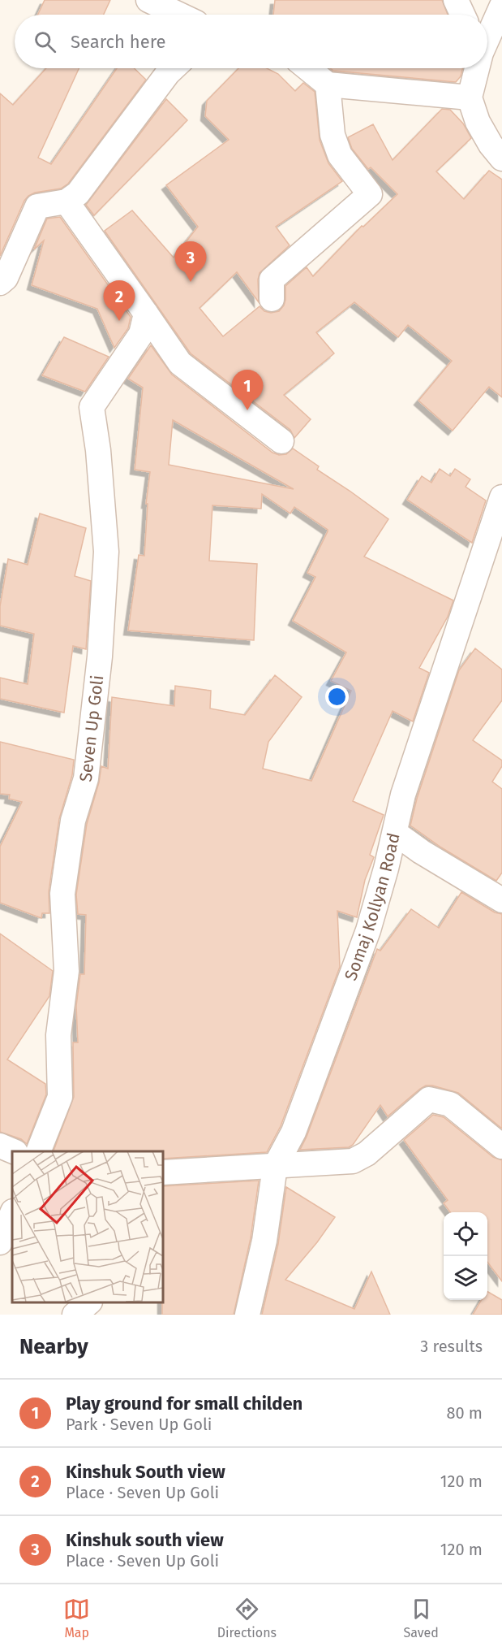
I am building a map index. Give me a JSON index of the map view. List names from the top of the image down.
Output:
{
  "streets": {
    "street": ["Seven Up Goli", "Somaj Kollyan Road"]
  },
  "page": {
    "search": "Search here",
    "pins": ["3", "2", "1"],
    "heading": ["Nearby", "3 results"],
    "list": [
      {
        "mark": "1",
        "name": "Play ground for small childen",
        "note": "Park · Seven Up Goli",
        "value": "80 m"
      },
      {
        "mark": "2",
        "name": "Kinshuk South view",
        "note": "Place · Seven Up Goli",
        "value": "120 m"
      },
      {
        "mark": "3",
        "name": "Kinshuk south view",
        "note": "Place · Seven Up Goli",
        "value": "120 m"
      }
    ],
    "nav": ["Map", "Directions", "Saved"]
  }
}
